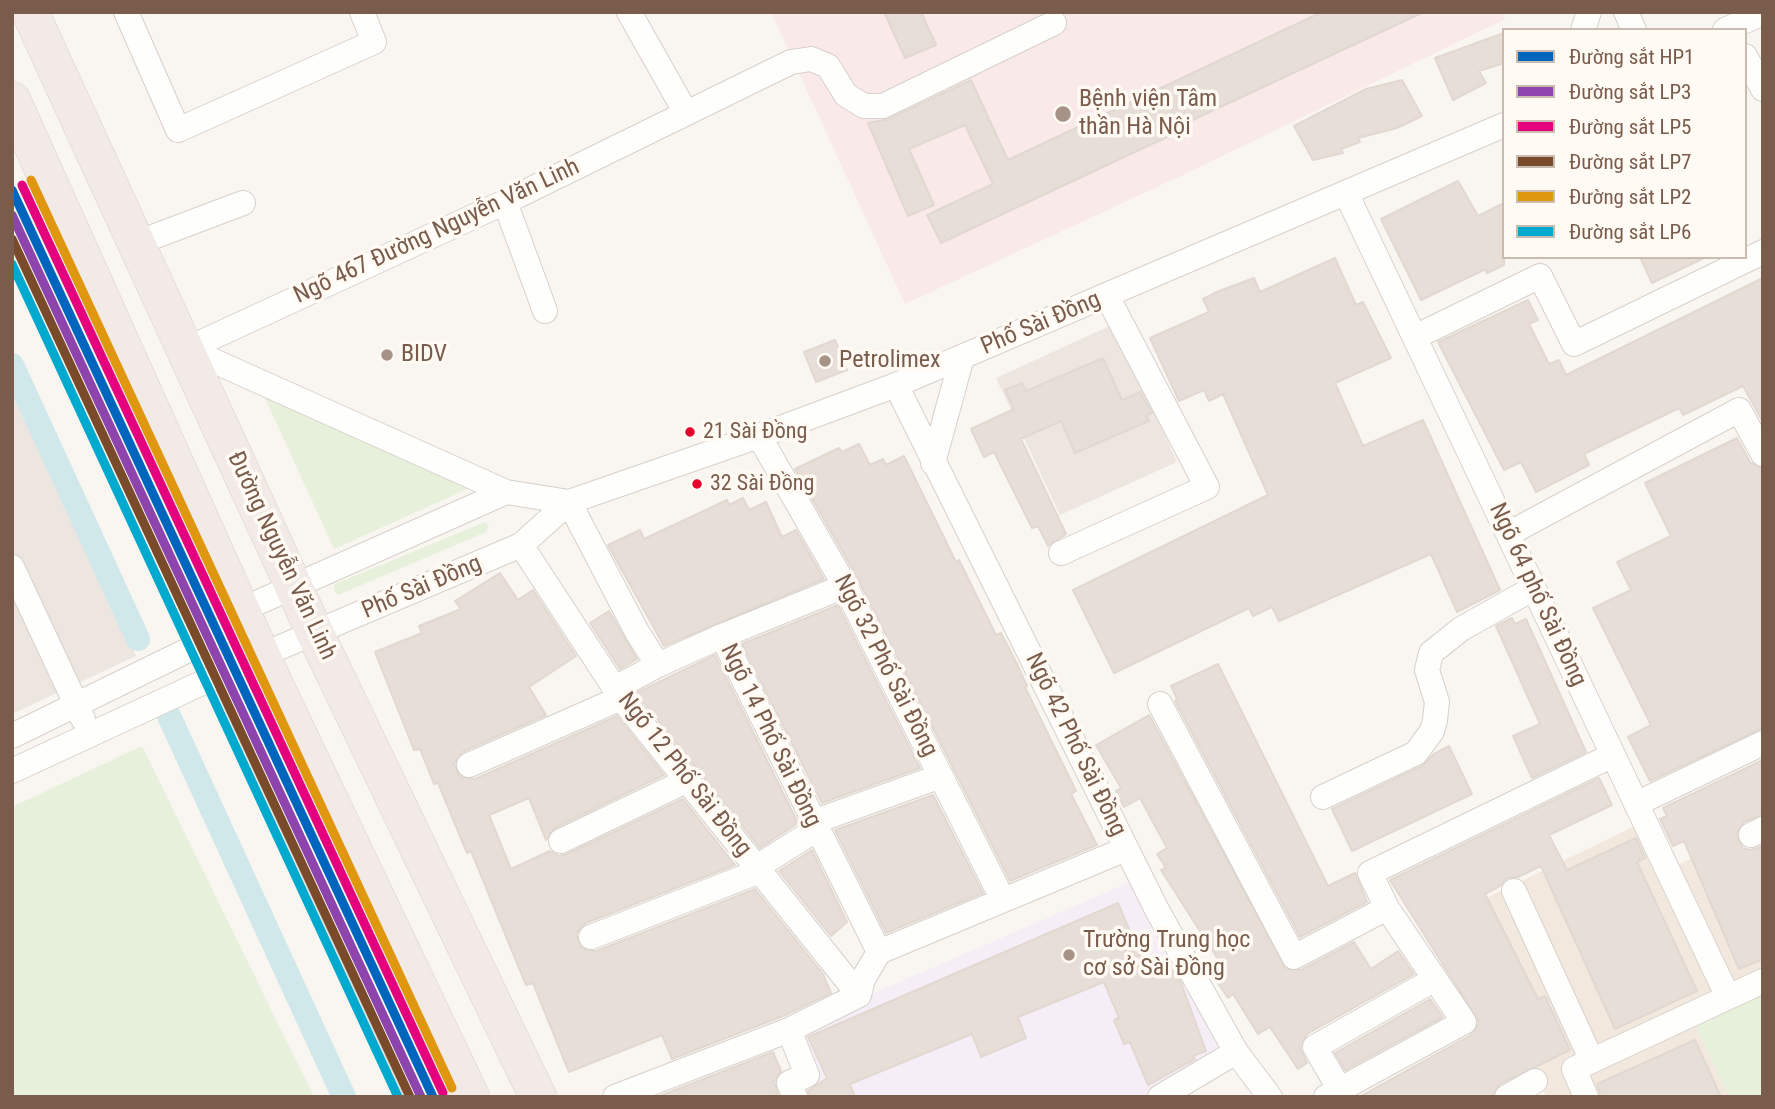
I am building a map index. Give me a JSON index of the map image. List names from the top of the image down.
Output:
{
  "streets": {
    "highway": ["Đường Nguyễn Văn Linh"],
    "street": [
      "Ngõ 467 Đường Nguyễn Văn Linh",
      "Phố Sài Đồng",
      "Ngõ 64 phố Sài Đồng",
      "Ngõ 32 Phố Sài Đồng",
      "Ngõ 14 Phố Sài Đồng",
      "Ngõ 42 Phố Sài Đồng",
      "Ngõ 12 Phố Sài Đồng"
    ]
  },
  "crossings": [
    ["Ngõ 467 Đường Nguyễn Văn Linh", "Phố Sài Đồng"],
    ["Ngõ 467 Đường Nguyễn Văn Linh", "Đường Nguyễn Văn Linh"],
    ["Phố Sài Đồng", "Đường Nguyễn Văn Linh"],
    ["Phố Sài Đồng", "Ngõ 64 phố Sài Đồng"],
    ["Phố Sài Đồng", "Ngõ 32 Phố Sài Đồng"],
    ["Phố Sài Đồng", "Ngõ 42 Phố Sài Đồng"],
    ["Phố Sài Đồng", "Ngõ 12 Phố Sài Đồng"],
    ["Ngõ 32 Phố Sài Đồng", "Ngõ 14 Phố Sài Đồng"],
    ["Ngõ 14 Phố Sài Đồng", "Ngõ 12 Phố Sài Đồng"]
  ],
  "places": [
    "Bệnh viện Tâm thần Hà Nội",
    "BIDV",
    "Petrolimex",
    "21 Sài Đồng",
    "32 Sài Đồng",
    "Trường Trung học cơ sở Sài Đồng"
  ],
  "lines": [
    "rail line LP2",
    "rail line LP5",
    "rail line HP1",
    "rail line LP3",
    "rail line LP7",
    "rail line LP6"
  ],
  "legend": [
    "Đường sắt HP1",
    "Đường sắt LP3",
    "Đường sắt LP5",
    "Đường sắt LP7",
    "Đường sắt LP2",
    "Đường sắt LP6"
  ]
}
